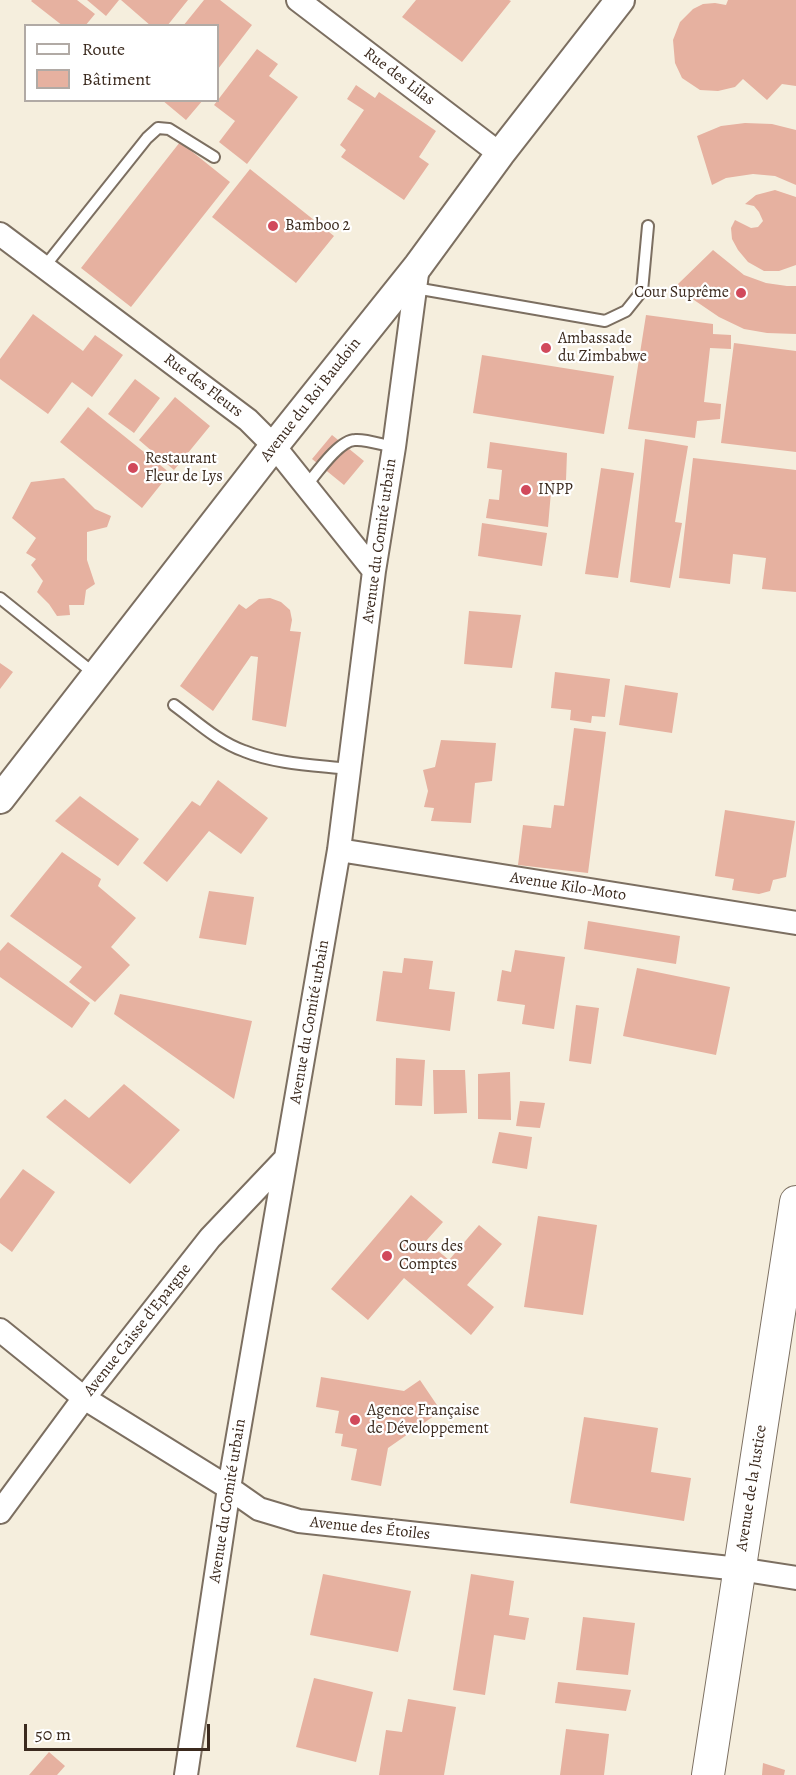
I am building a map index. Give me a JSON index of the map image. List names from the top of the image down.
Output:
{
  "streets": {
    "main road": ["Avenue de la Justice"],
    "street": [
      "Rue des Lilas",
      "Rue des Fleurs",
      "Avenue du Roi Baudoin",
      "Avenue du Comité urbain",
      "Avenue Kilo-Moto",
      "Avenue Caisse d'Epargne",
      "Avenue des Étoiles"
    ]
  },
  "crossings": [
    ["Rue des Lilas", "Avenue du Roi Baudoin"],
    ["Rue des Fleurs", "Avenue du Roi Baudoin"],
    ["Rue des Fleurs", "Avenue du Comité urbain"],
    ["Avenue du Roi Baudoin", "Avenue du Comité urbain"],
    ["Avenue du Comité urbain", "Avenue Kilo-Moto"],
    ["Avenue du Comité urbain", "Avenue Caisse d'Epargne"],
    ["Avenue du Comité urbain", "Avenue des Étoiles"],
    ["Avenue Caisse d'Epargne", "Avenue des Étoiles"],
    ["Avenue de la Justice", "Avenue des Étoiles"]
  ],
  "places": [
    "Bamboo 2",
    "Cour Suprême",
    "Ambassade du Zimbabwe",
    "Restaurant Fleur de Lys",
    "INPP",
    "Cours des Comptes",
    "Agence Française de Développement"
  ],
  "legend": ["Route", "Bâtiment"],
  "scale_bar": "50 m"
}
